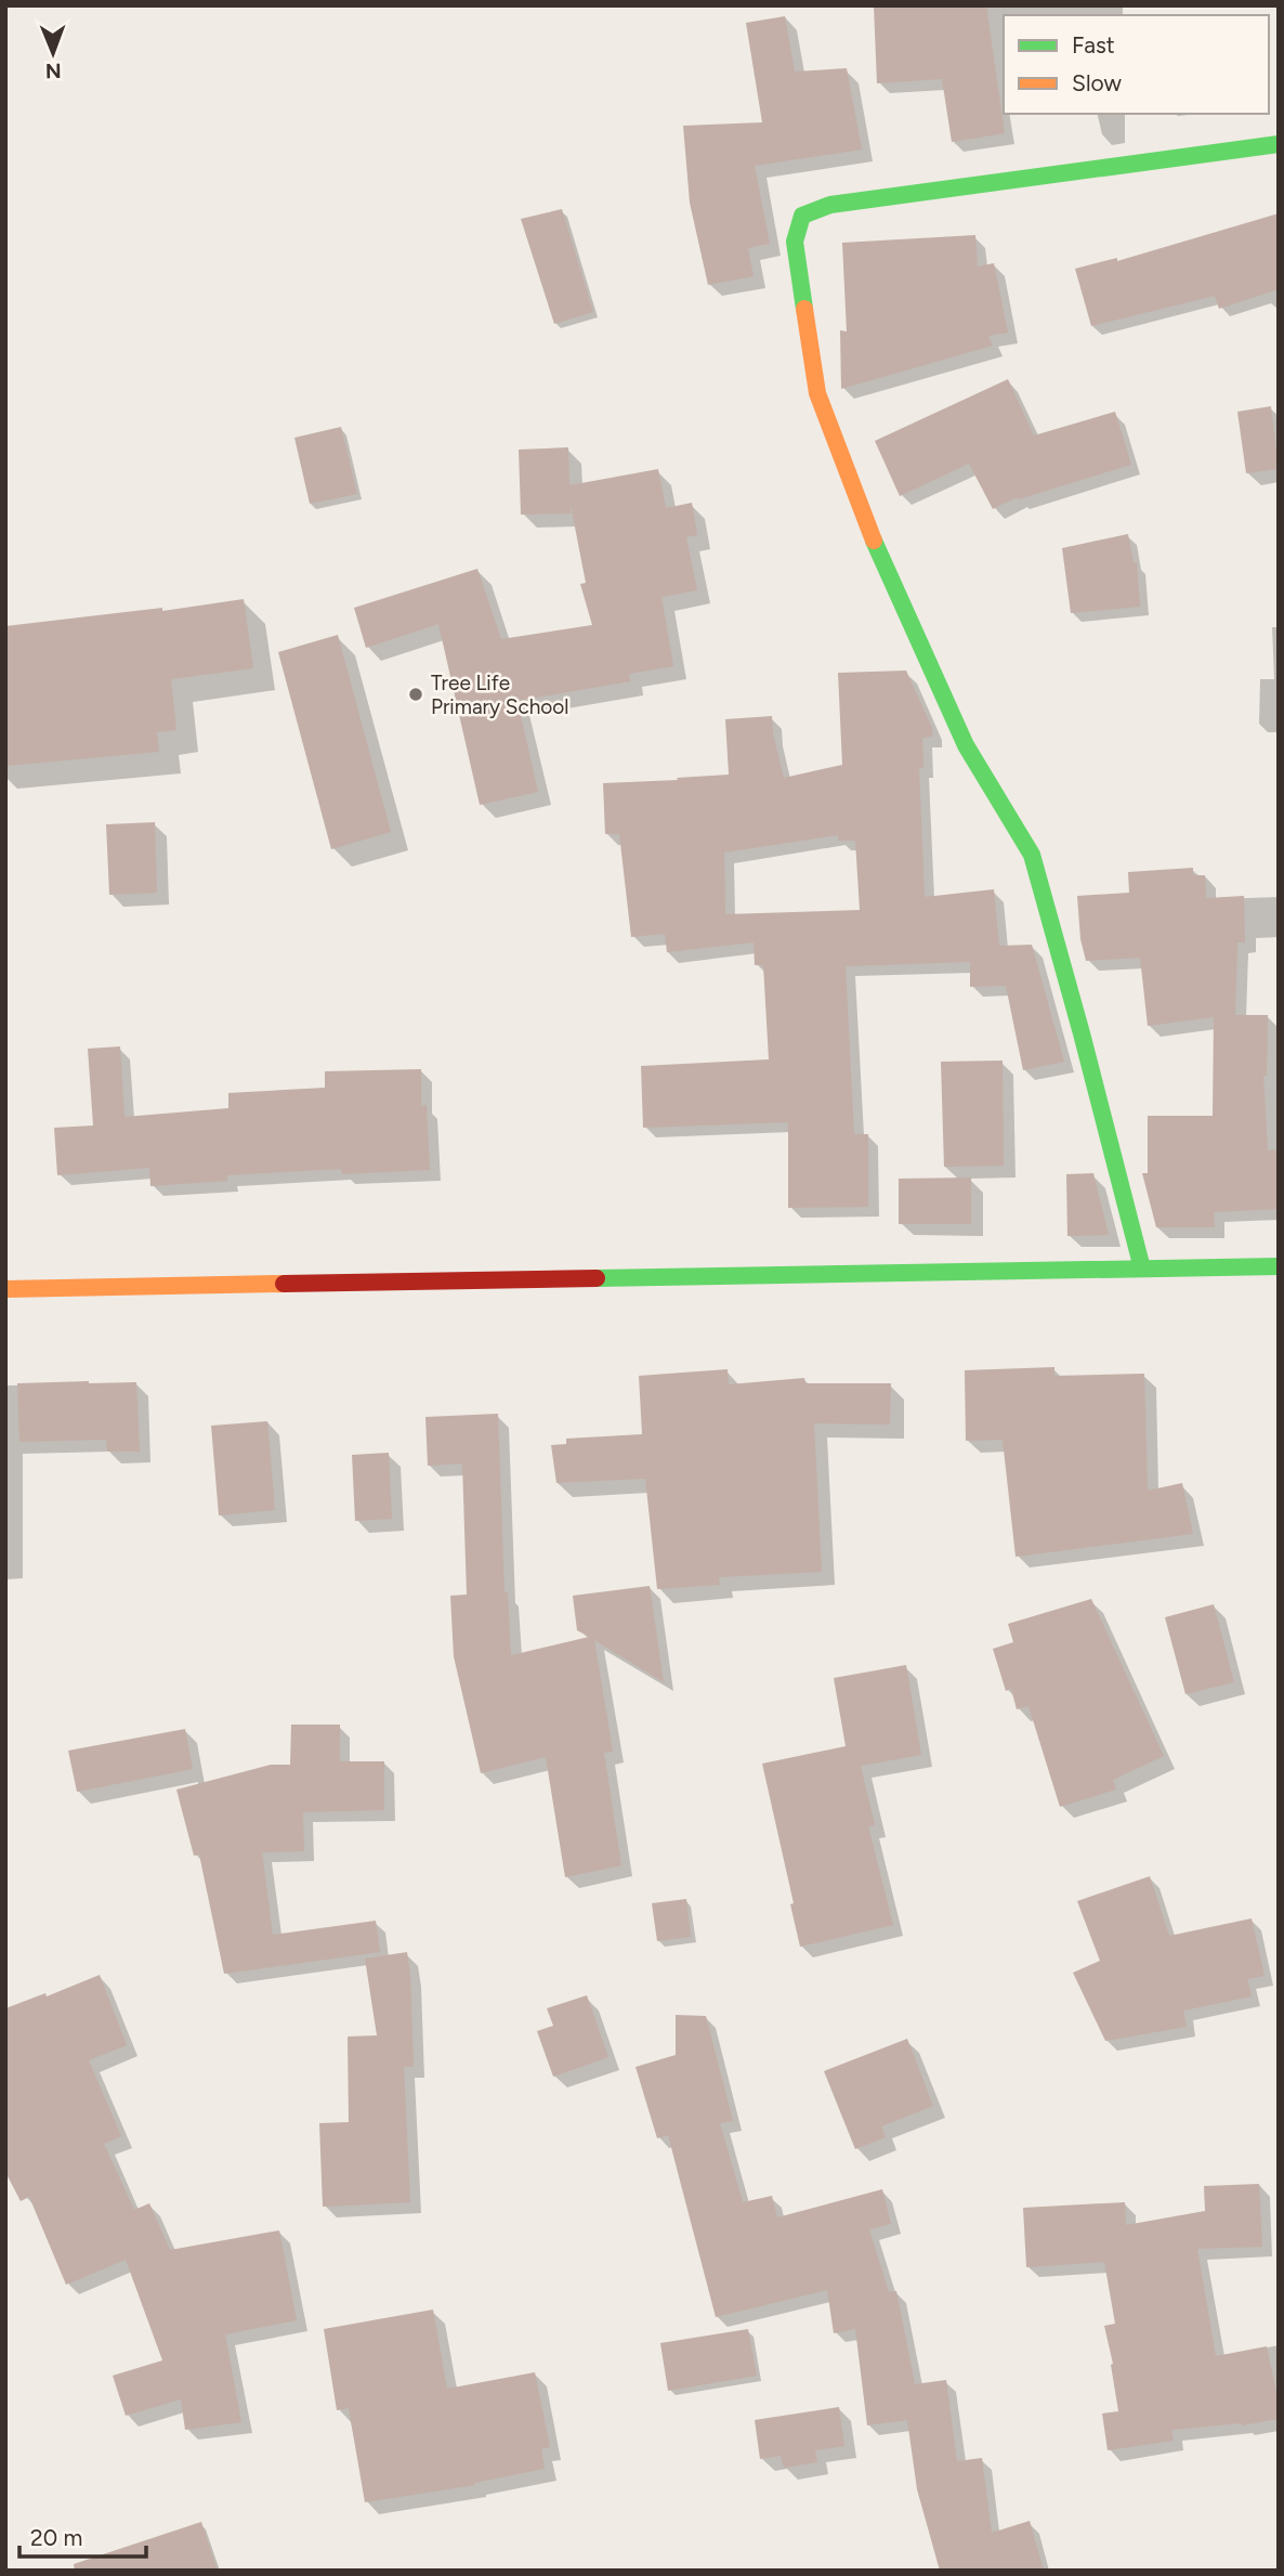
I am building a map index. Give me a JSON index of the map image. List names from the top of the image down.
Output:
{
  "places": ["Tree Life Primary School"],
  "legend": ["Fast", "Slow"],
  "scale_bar": "20 m",
  "north": "bottom"
}
